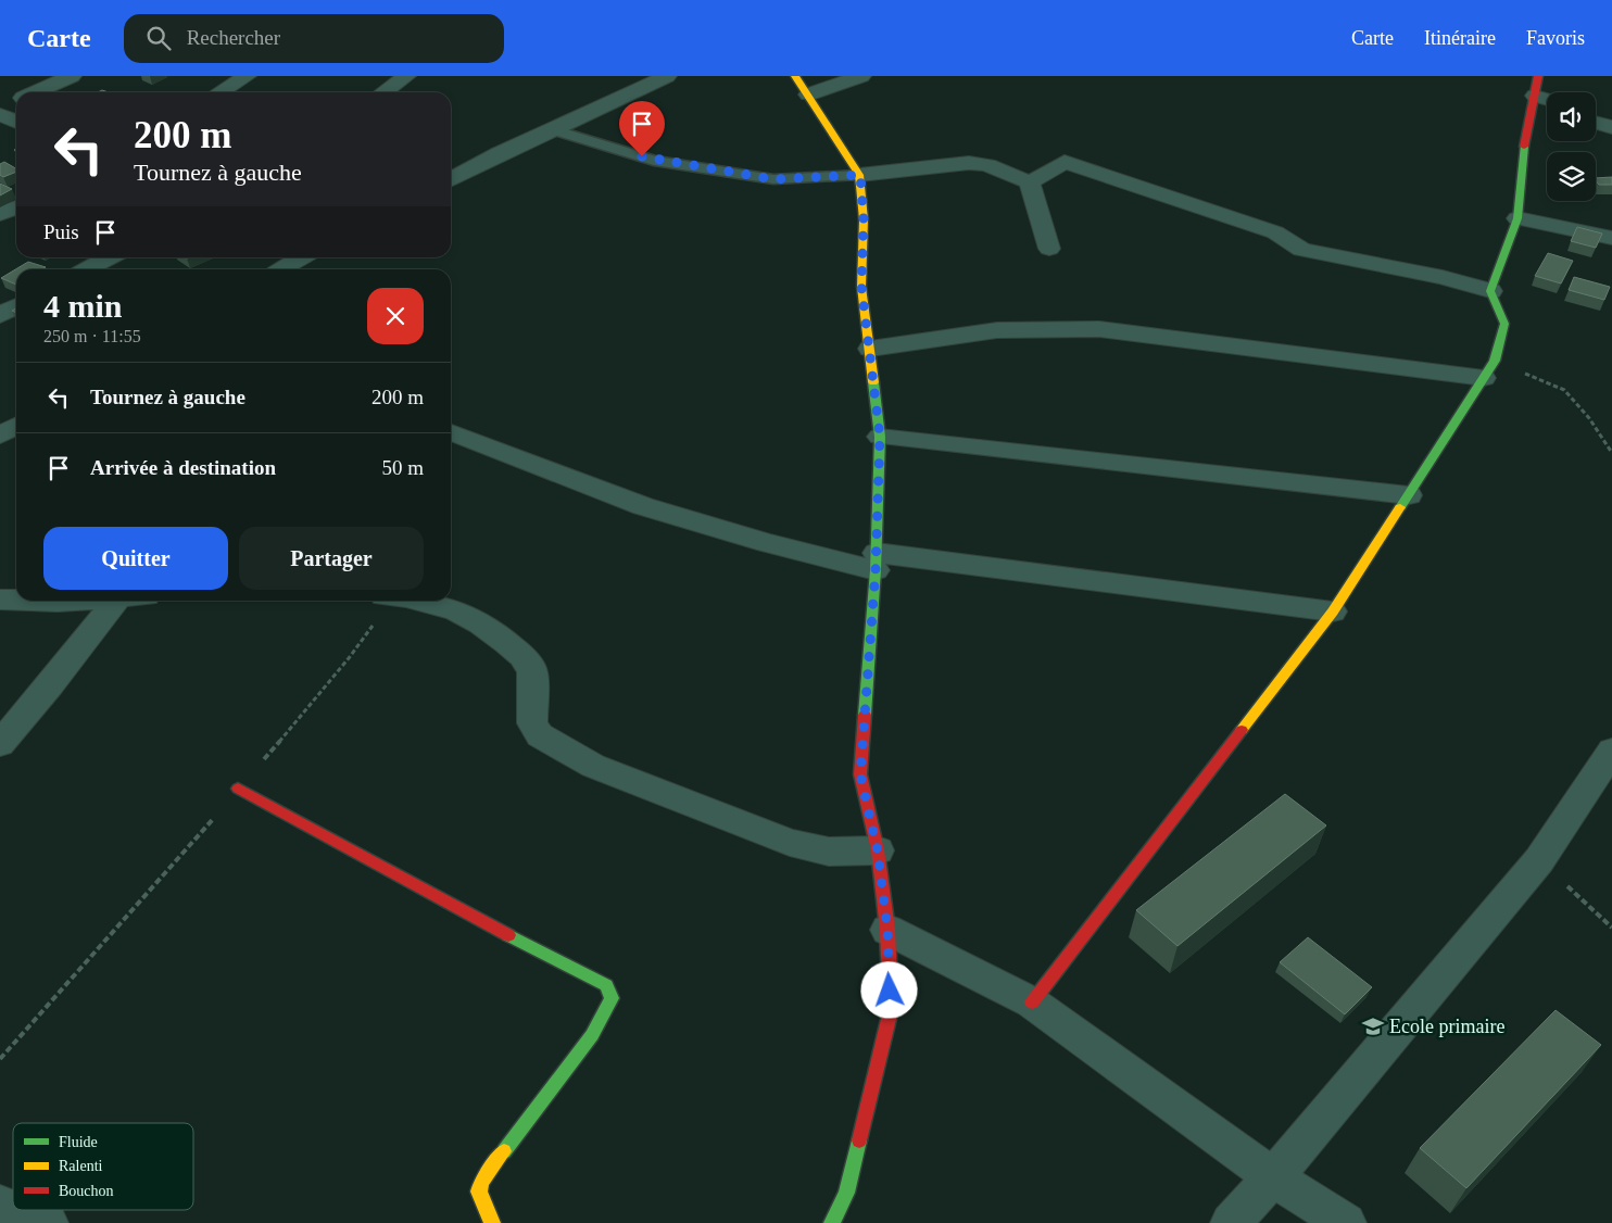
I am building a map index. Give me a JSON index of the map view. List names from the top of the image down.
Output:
{
  "places": {
    "school or university": ["Ecole primaire"]
  },
  "legend": ["Fluide", "Ralenti", "Bouchon"],
  "page": {
    "header": "Carte",
    "search": "Rechercher",
    "nav": ["Carte", "Itinéraire", "Favoris"],
    "turn": ["200 m", "Tournez à gauche"],
    "then": "Puis",
    "heading": ["4 min", "250 m · 11:55"],
    "list": [
      {
        "name": "Tournez à gauche",
        "value": "200 m"
      },
      {
        "name": "Arrivée à destination",
        "value": "50 m"
      }
    ],
    "buttons": ["Quitter", "Partager"]
  }
}
